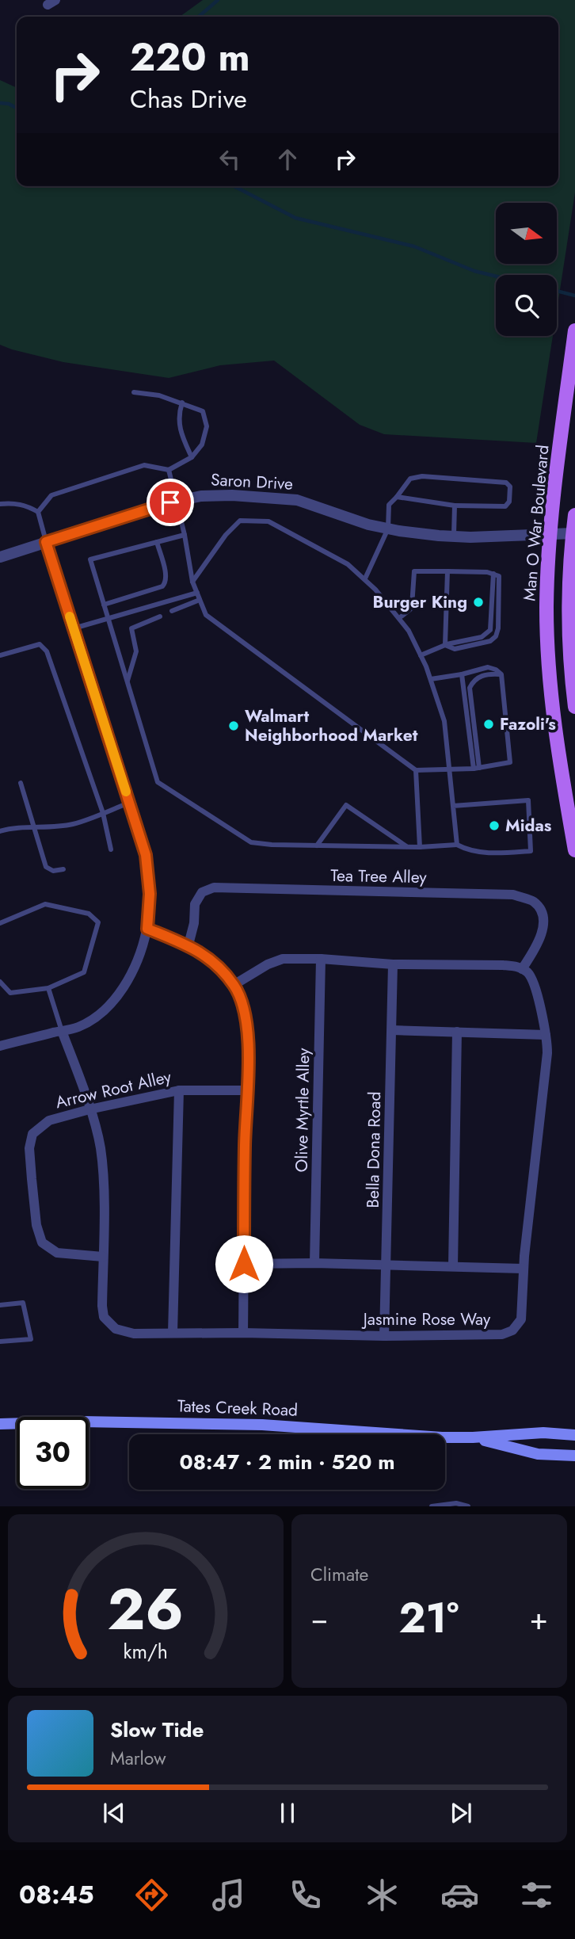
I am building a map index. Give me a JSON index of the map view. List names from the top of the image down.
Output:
{
  "streets": {
    "main road": ["Man O War Boulevard", "Tates Creek Road"],
    "street": [
      "Saron Drive",
      "Tea Tree Alley",
      "Arrow Root Alley",
      "Olive Myrtle Alley",
      "Bella Dona Road",
      "Jasmine Rose Way"
    ]
  },
  "crossings": [
    ["Saron Drive", "Man O War Boulevard"],
    ["Tea Tree Alley", "Jasmine Rose Way"],
    ["Arrow Root Alley", "Jasmine Rose Way"],
    ["Bella Dona Road", "Jasmine Rose Way"]
  ],
  "places": [
    "Burger King",
    "Fazoli's",
    "Walmart Neighborhood Market",
    "Midas"
  ],
  "north": "right",
  "page": {
    "turn": ["220 m", "Chas Drive"],
    "limit": "30",
    "trip": "08:47 · 2 min · 520 m",
    "tile": "Climate",
    "heat": ["−", "21°", "+"],
    "song": ["Slow Tide", "Marlow"],
    "tabs": "08:45",
    "gauge": ["26", "km/h"]
  }
}
